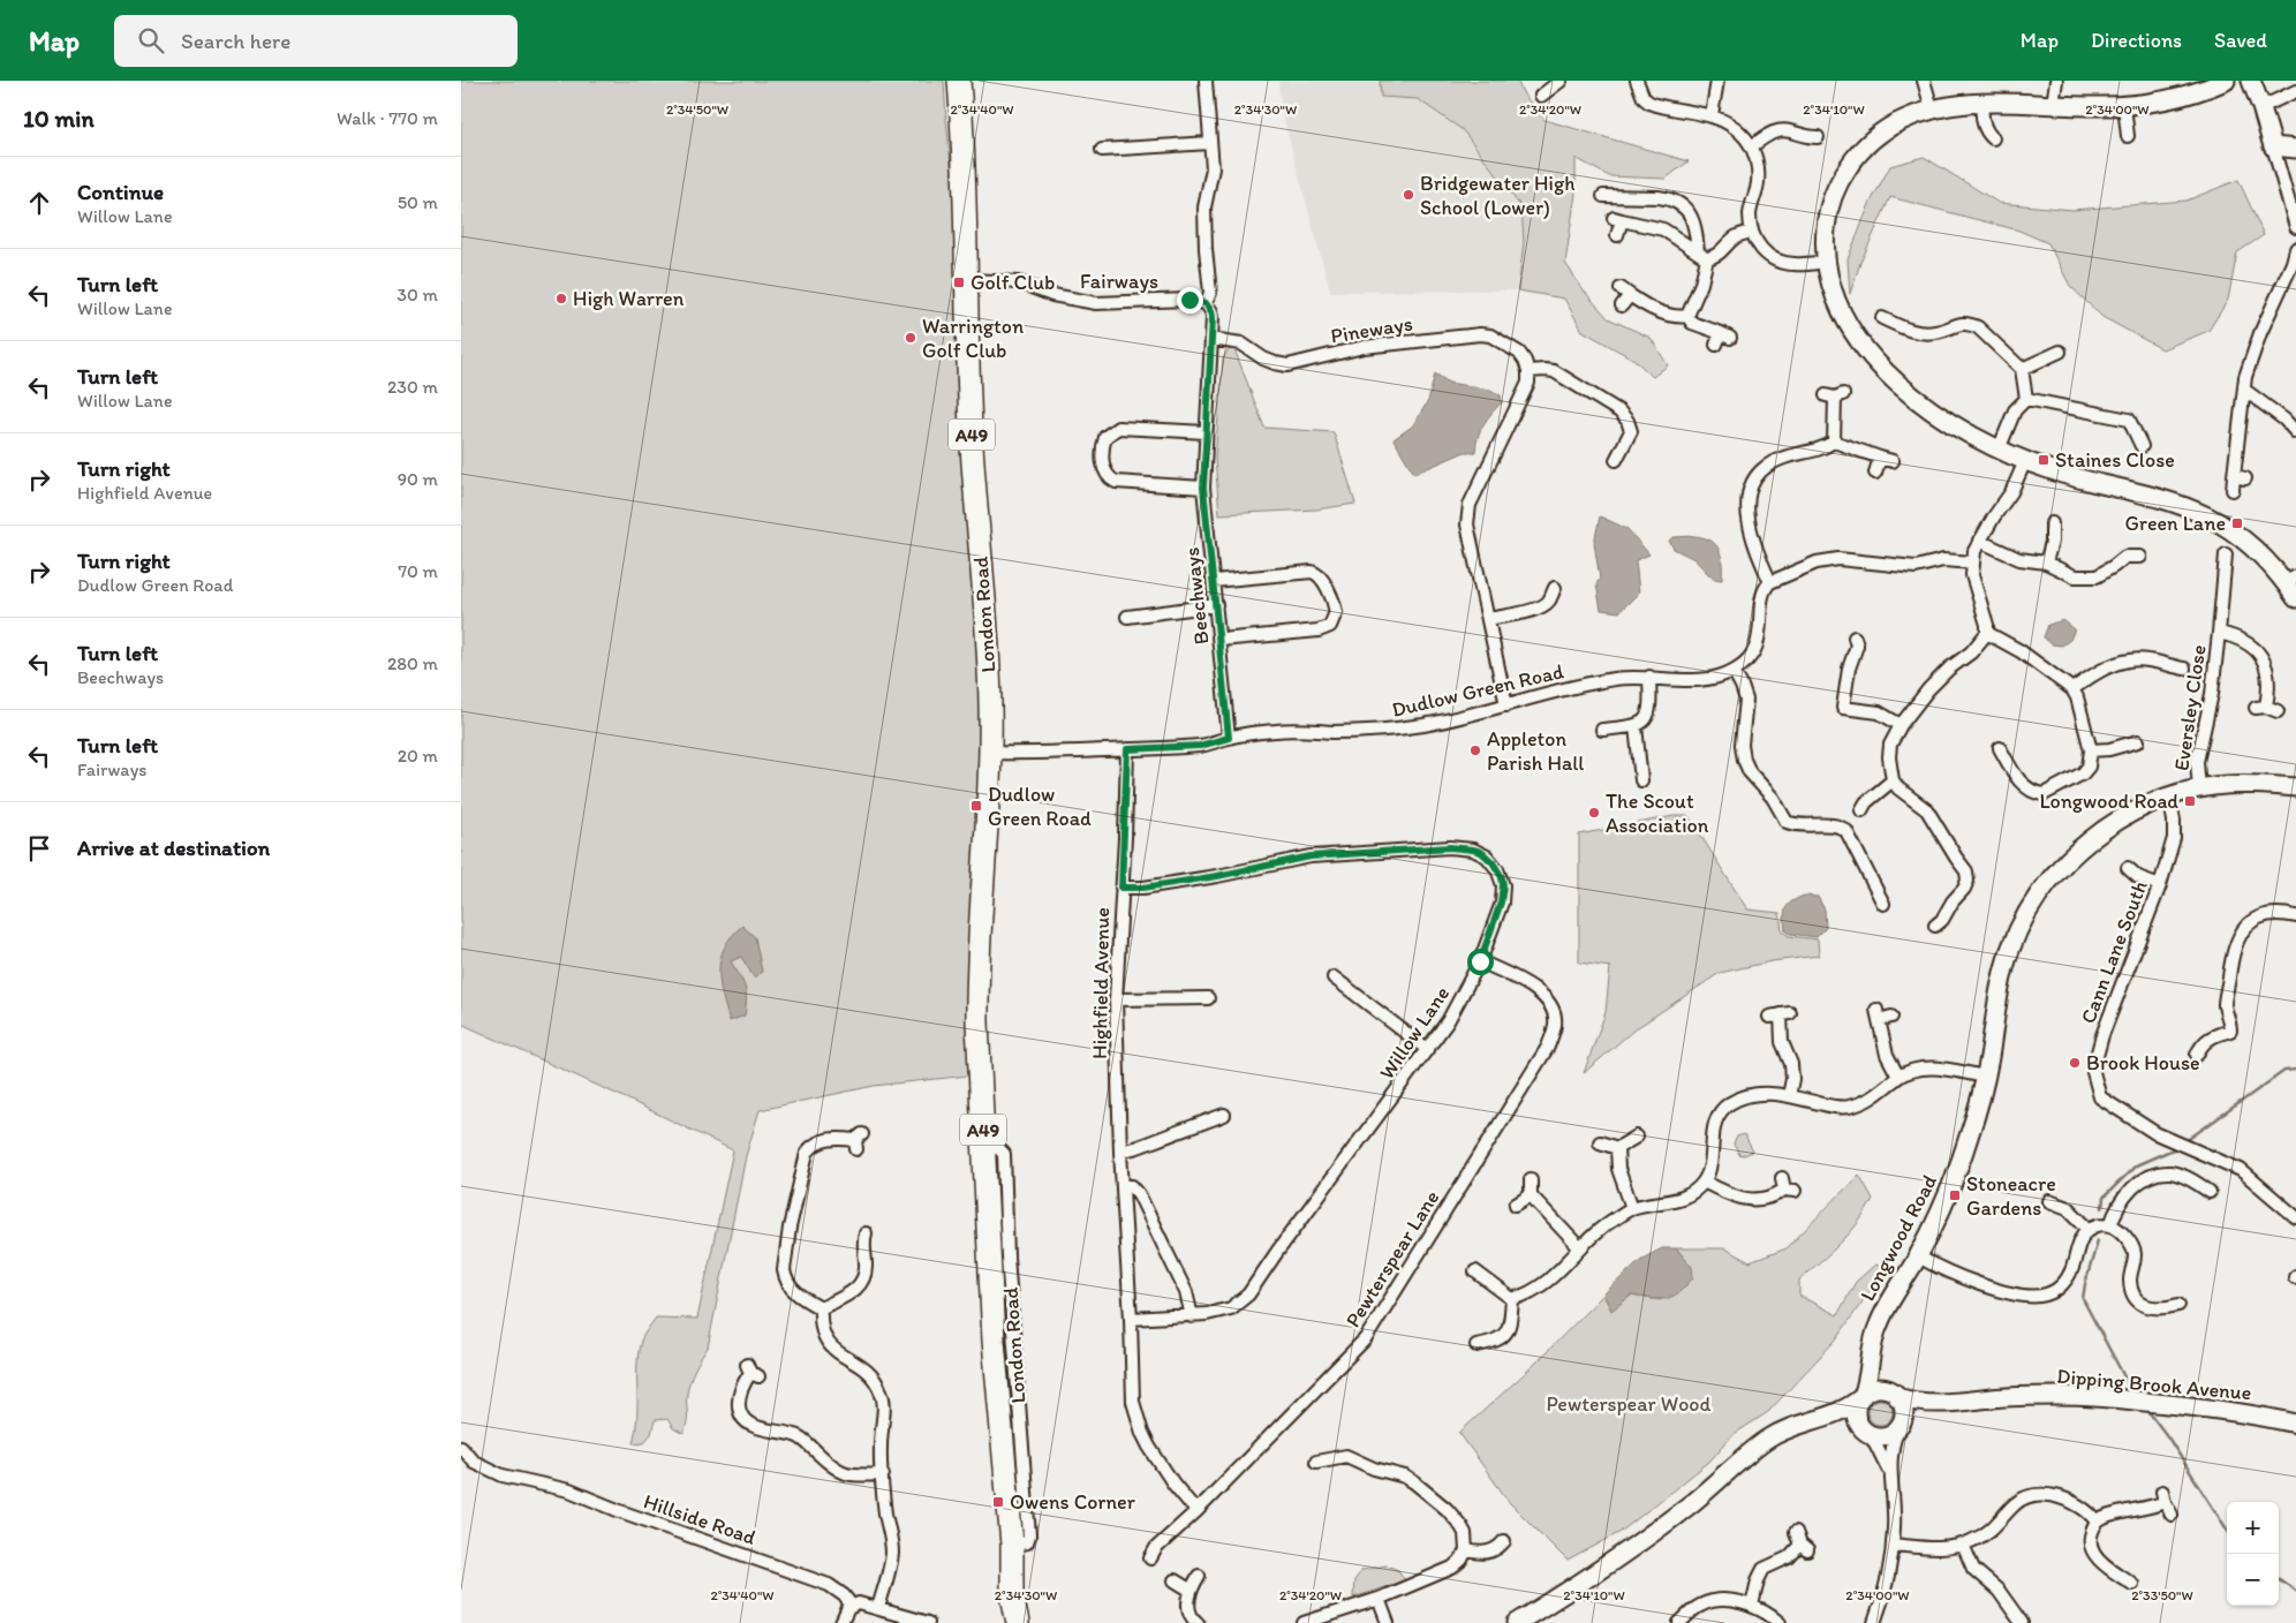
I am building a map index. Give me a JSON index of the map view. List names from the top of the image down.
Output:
{
  "streets": {
    "highway": ["A49", "London Road"],
    "street": [
      "Fairways",
      "Pineways",
      "Beechways",
      "Dudlow Green Road",
      "Eversley Close",
      "Cann Lane South",
      "Highfield Avenue",
      "Willow Lane",
      "Longwood Road",
      "Pewterspear Lane",
      "Dipping Brook Avenue",
      "Hillside Road"
    ]
  },
  "crossings": [
    ["Fairways", "Beechways"],
    ["Fairways", "London Road"],
    ["Pineways", "Beechways"],
    ["Beechways", "Dudlow Green Road"],
    ["London Road", "Dudlow Green Road"],
    ["Dudlow Green Road", "Highfield Avenue"],
    ["Eversley Close", "Longwood Road"],
    ["Cann Lane South", "Longwood Road"],
    ["Highfield Avenue", "Willow Lane"],
    ["Highfield Avenue", "Pewterspear Lane"],
    ["Willow Lane", "Pewterspear Lane"],
    ["Longwood Road", "Dipping Brook Avenue"]
  ],
  "parks": ["Pewterspear Wood"],
  "places": {
    "other": [
      "Bridgewater High School (Lower)",
      "High Warren",
      "Warrington Golf Club",
      "Appleton Parish Hall",
      "The Scout Association",
      "Brook House"
    ],
    "transit": [
      "Golf Club",
      "Staines Close",
      "Green Lane",
      "Longwood Road",
      "Dudlow Green Road",
      "Stoneacre Gardens",
      "Owens Corner"
    ]
  },
  "page": {
    "header": "Map",
    "search": "Search here",
    "nav": ["Map", "Directions", "Saved"],
    "heading": ["10 min", "Walk · 770 m"],
    "list": [
      ["Continue", "Willow Lane", "50 m"],
      ["Turn left", "Willow Lane", "30 m"],
      ["Turn left", "Willow Lane", "230 m"],
      ["Turn right", "Highfield Avenue", "90 m"],
      ["Turn right", "Dudlow Green Road", "70 m"],
      ["Turn left", "Beechways", "280 m"],
      ["Turn left", "Fairways", "20 m"],
      "Arrive at destination"
    ],
    "map_buttons": ["+", "−"]
  },
  "coordinates": [
    "2°34'40\"W",
    "2°34'10\"W",
    "2°34'00\"W",
    "2°34'50\"W",
    "2°34'30\"W",
    "2°34'20\"W",
    "2°33'50\"W"
  ]
}
